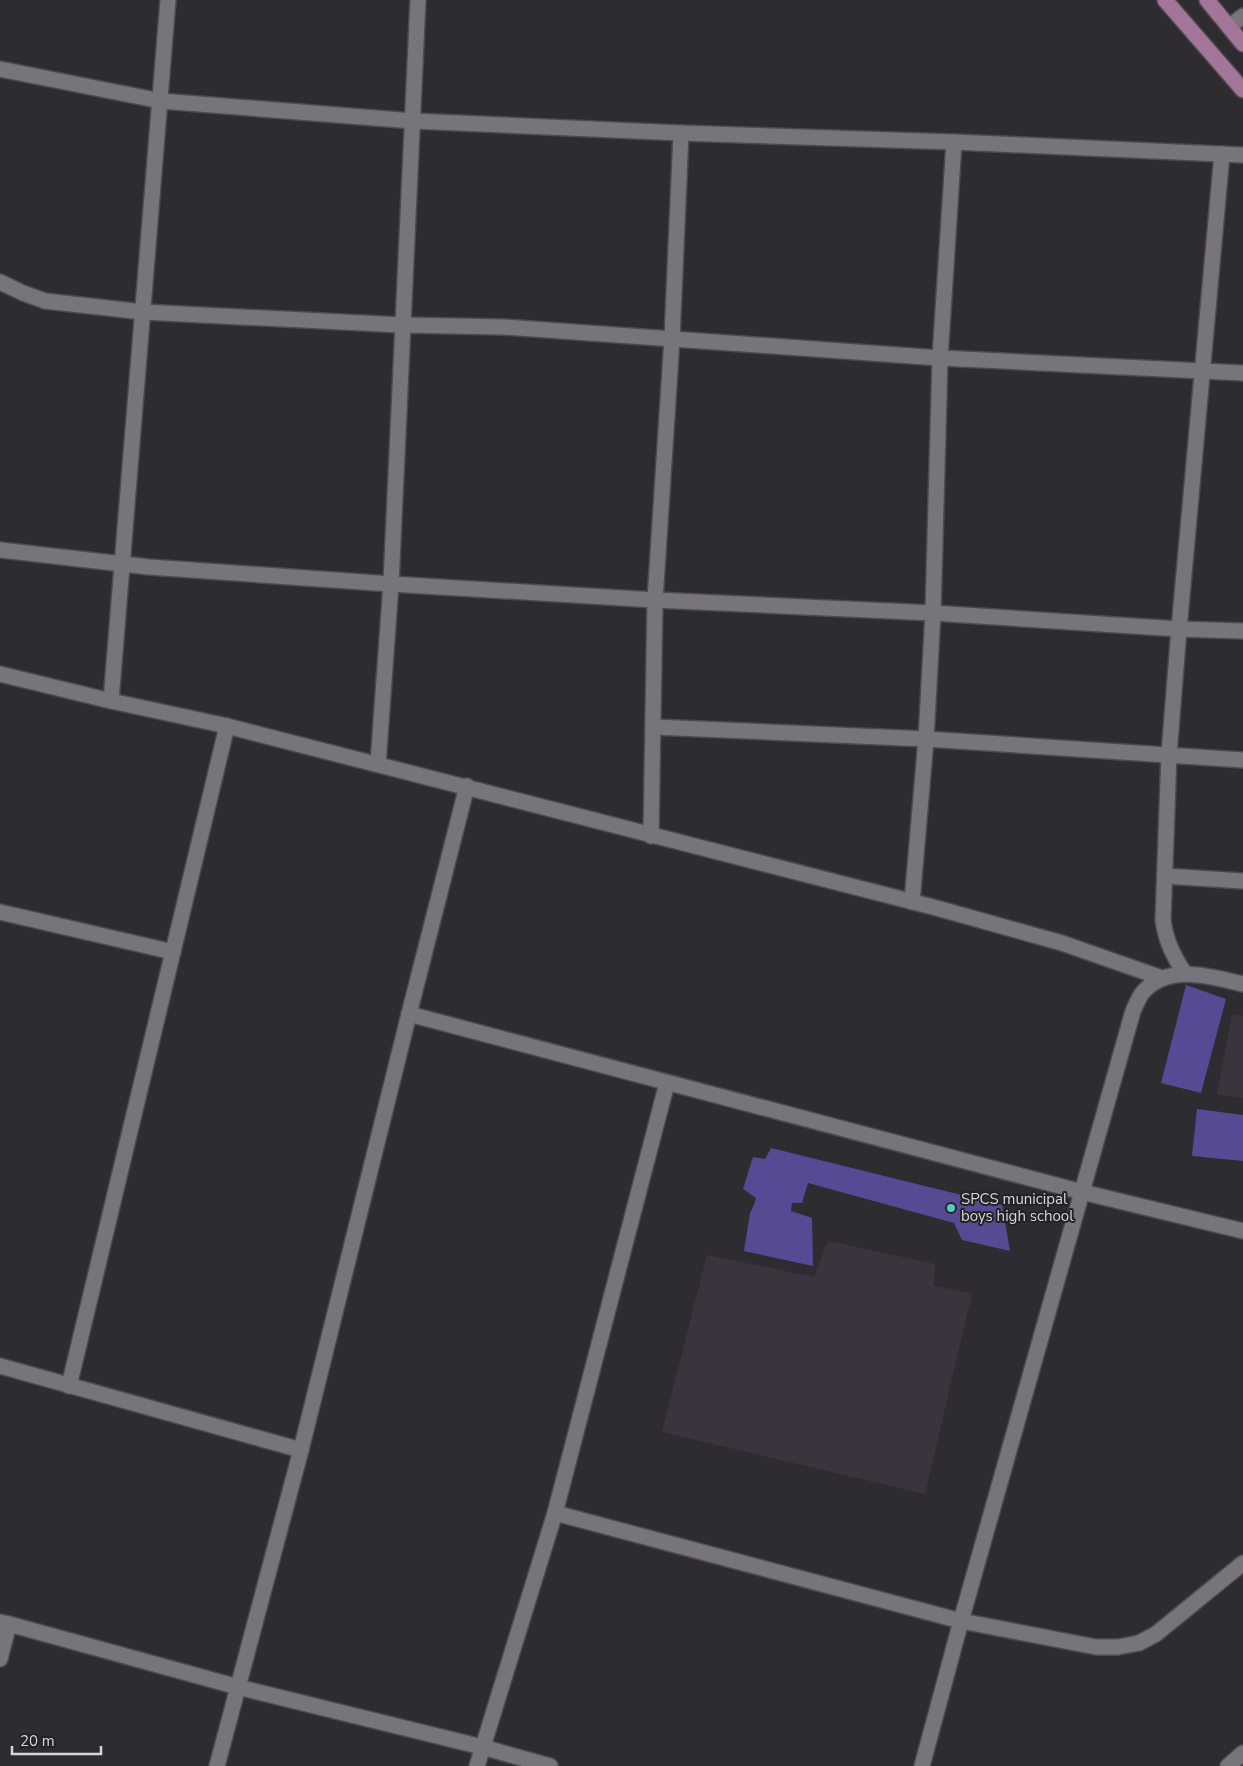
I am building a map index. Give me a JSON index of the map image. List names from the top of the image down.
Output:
{
  "places": ["SPCS municipal boys high school"],
  "scale_bar": "20 m"
}
